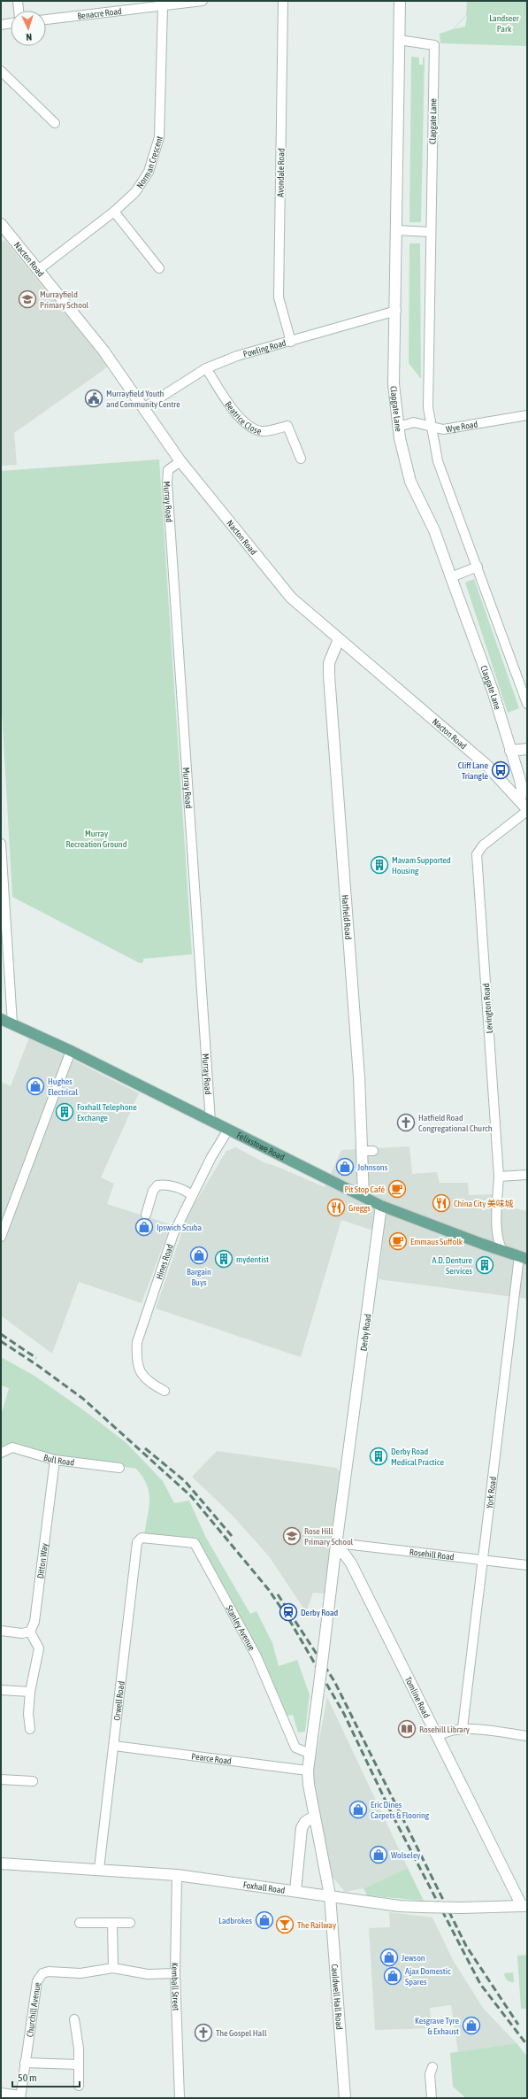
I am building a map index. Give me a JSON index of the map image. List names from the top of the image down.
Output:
{
  "streets": {
    "main road": ["Felixstowe Road"],
    "street": [
      "Benacre Road",
      "Clapgate Lane",
      "Norman Crescent",
      "Avondale Road",
      "Nacton Road",
      "Powling Road",
      "Beatrice Close",
      "Wye Road",
      "Murray Road",
      "Hatfield Road",
      "Levington Road",
      "Hines Road",
      "Derby Road",
      "Bull Road",
      "York Road",
      "Rosehill Road",
      "Ditton Way",
      "Stanley Avenue",
      "Tomline Road",
      "Orwell Road",
      "Pearce Road",
      "Foxhall Road",
      "Kemball Street",
      "Cauldwell Hall Road",
      "Churchill Avenue"
    ]
  },
  "crossings": [
    ["Benacre Road", "Norman Crescent"],
    ["Clapgate Lane", "Nacton Road"],
    ["Clapgate Lane", "Powling Road"],
    ["Clapgate Lane", "Wye Road"],
    ["Norman Crescent", "Nacton Road"],
    ["Avondale Road", "Powling Road"],
    ["Nacton Road", "Powling Road"],
    ["Nacton Road", "Murray Road"],
    ["Nacton Road", "Hatfield Road"],
    ["Nacton Road", "Levington Road"],
    ["Powling Road", "Beatrice Close"],
    ["Murray Road", "Felixstowe Road"],
    ["Hatfield Road", "Felixstowe Road"],
    ["Felixstowe Road", "Hines Road"],
    ["Felixstowe Road", "Derby Road"],
    ["Felixstowe Road", "York Road"],
    ["Derby Road", "Rosehill Road"],
    ["Derby Road", "Stanley Avenue"],
    ["Derby Road", "Tomline Road"],
    ["Derby Road", "Pearce Road"],
    ["Derby Road", "Foxhall Road"],
    ["Derby Road", "Cauldwell Hall Road"],
    ["Bull Road", "Ditton Way"],
    ["York Road", "Rosehill Road"],
    ["Rosehill Road", "Tomline Road"],
    ["Stanley Avenue", "Orwell Road"],
    ["Tomline Road", "Foxhall Road"],
    ["Orwell Road", "Pearce Road"],
    ["Orwell Road", "Foxhall Road"],
    ["Foxhall Road", "Kemball Street"],
    ["Foxhall Road", "Cauldwell Hall Road"],
    ["Kemball Street", "Churchill Avenue"]
  ],
  "parks": ["Landseer Park", "Murray Recreation Ground"],
  "places": {
    "school or university": ["Murrayfield Primary School", "Rose Hill Primary School"],
    "public building": ["Murrayfield Youth and Community Centre"],
    "bus stop": ["Cliff Lane Triangle"],
    "building": [
      "Mavam Supported Housing",
      "Foxhall Telephone Exchange",
      "mydentist",
      "A.D. Denture Services",
      "Derby Road Medical Practice"
    ],
    "shop": [
      "Hughes Electrical",
      "Johnsons",
      "Ipswich Scuba",
      "Bargain Buys",
      "Eric Dines Carpets & Flooring",
      "Wolseley",
      "Ladbrokes",
      "Jewson",
      "Ajax Domestic Spares",
      "Kesgrave Tyre & Exhaust"
    ],
    "church": ["Hatfield Road Congregational Church", "The Gospel Hall"],
    "cafe": ["Pit Stop Café", "Emmaus Suffolk"],
    "restaurant": ["China City 美味城", "Greggs"],
    "station": ["Derby Road"],
    "library": ["Rosehill Library"],
    "bar": ["The Railway"]
  },
  "scale_bar": "50 m",
  "north": "bottom"
}
